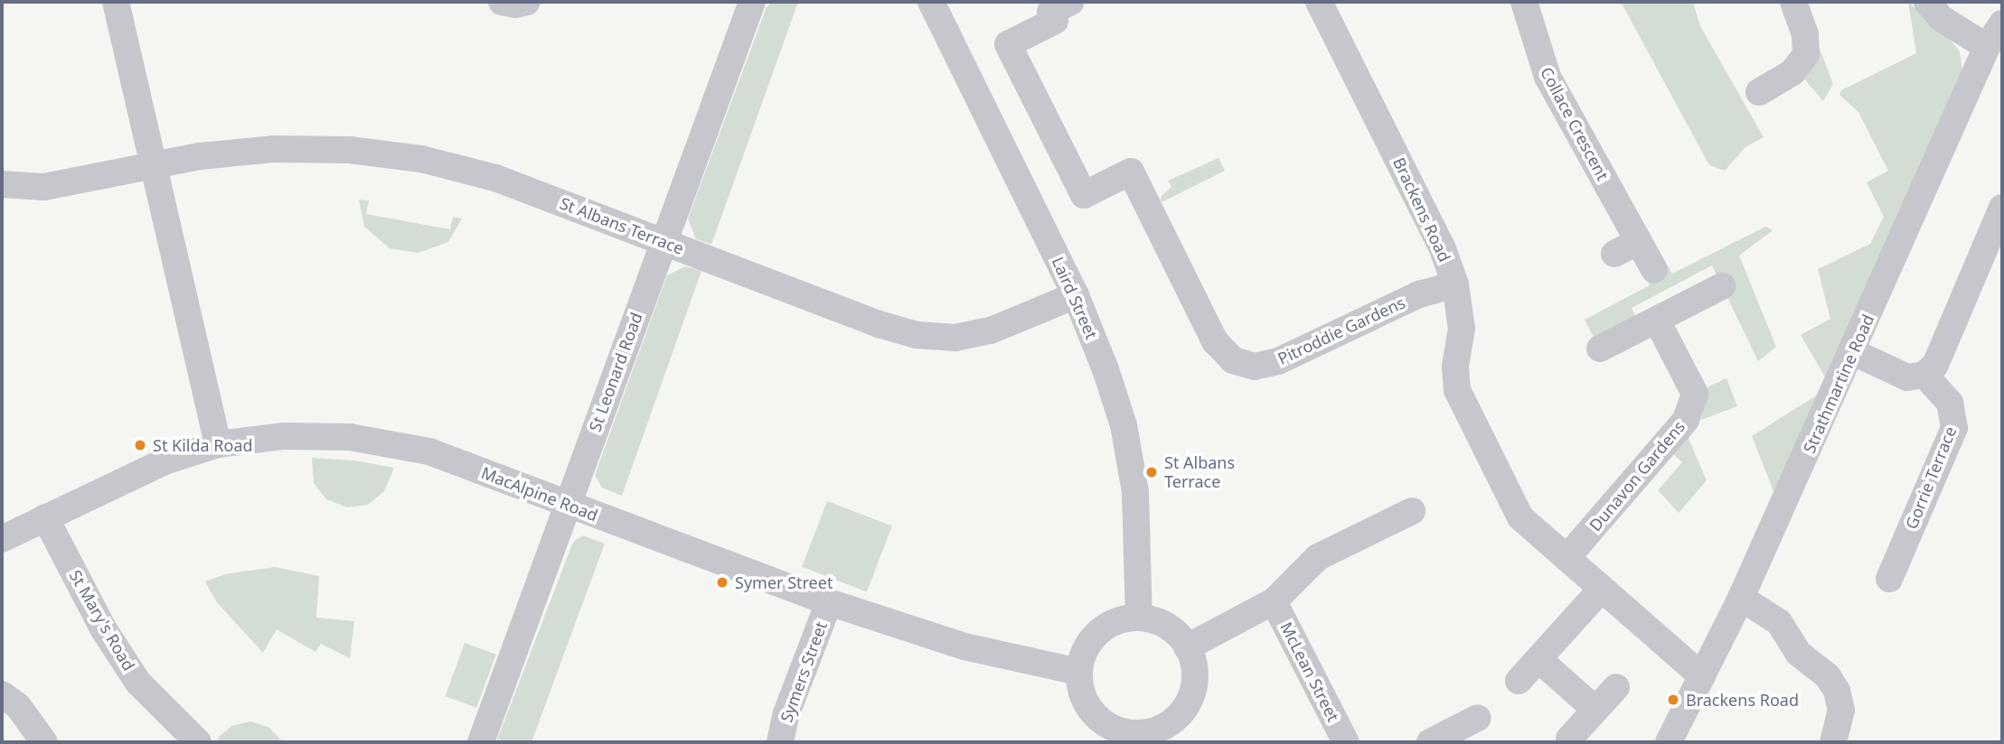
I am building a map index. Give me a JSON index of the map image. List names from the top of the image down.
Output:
{
  "streets": {
    "street": [
      "Collace Crescent",
      "Brackens Road",
      "St Albans Terrace",
      "Laird Street",
      "Pitroddie Gardens",
      "St Leonard Road",
      "Strathmartine Road",
      "Dunavon Gardens",
      "Gorrie Terrace",
      "MacAlpine Road",
      "St Mary's Road",
      "Symers Street",
      "McLean Street"
    ]
  },
  "crossings": [
    ["Brackens Road", "Pitroddie Gardens"],
    ["Brackens Road", "Strathmartine Road"],
    ["Brackens Road", "Dunavon Gardens"],
    ["St Albans Terrace", "Laird Street"],
    ["St Albans Terrace", "St Leonard Road"],
    ["Laird Street", "MacAlpine Road"],
    ["St Leonard Road", "MacAlpine Road"],
    ["MacAlpine Road", "St Mary's Road"],
    ["MacAlpine Road", "Symers Street"]
  ],
  "places": [
    "St Kilda Road",
    "St Albans Terrace",
    "Symer Street",
    "Brackens Road"
  ]
}
